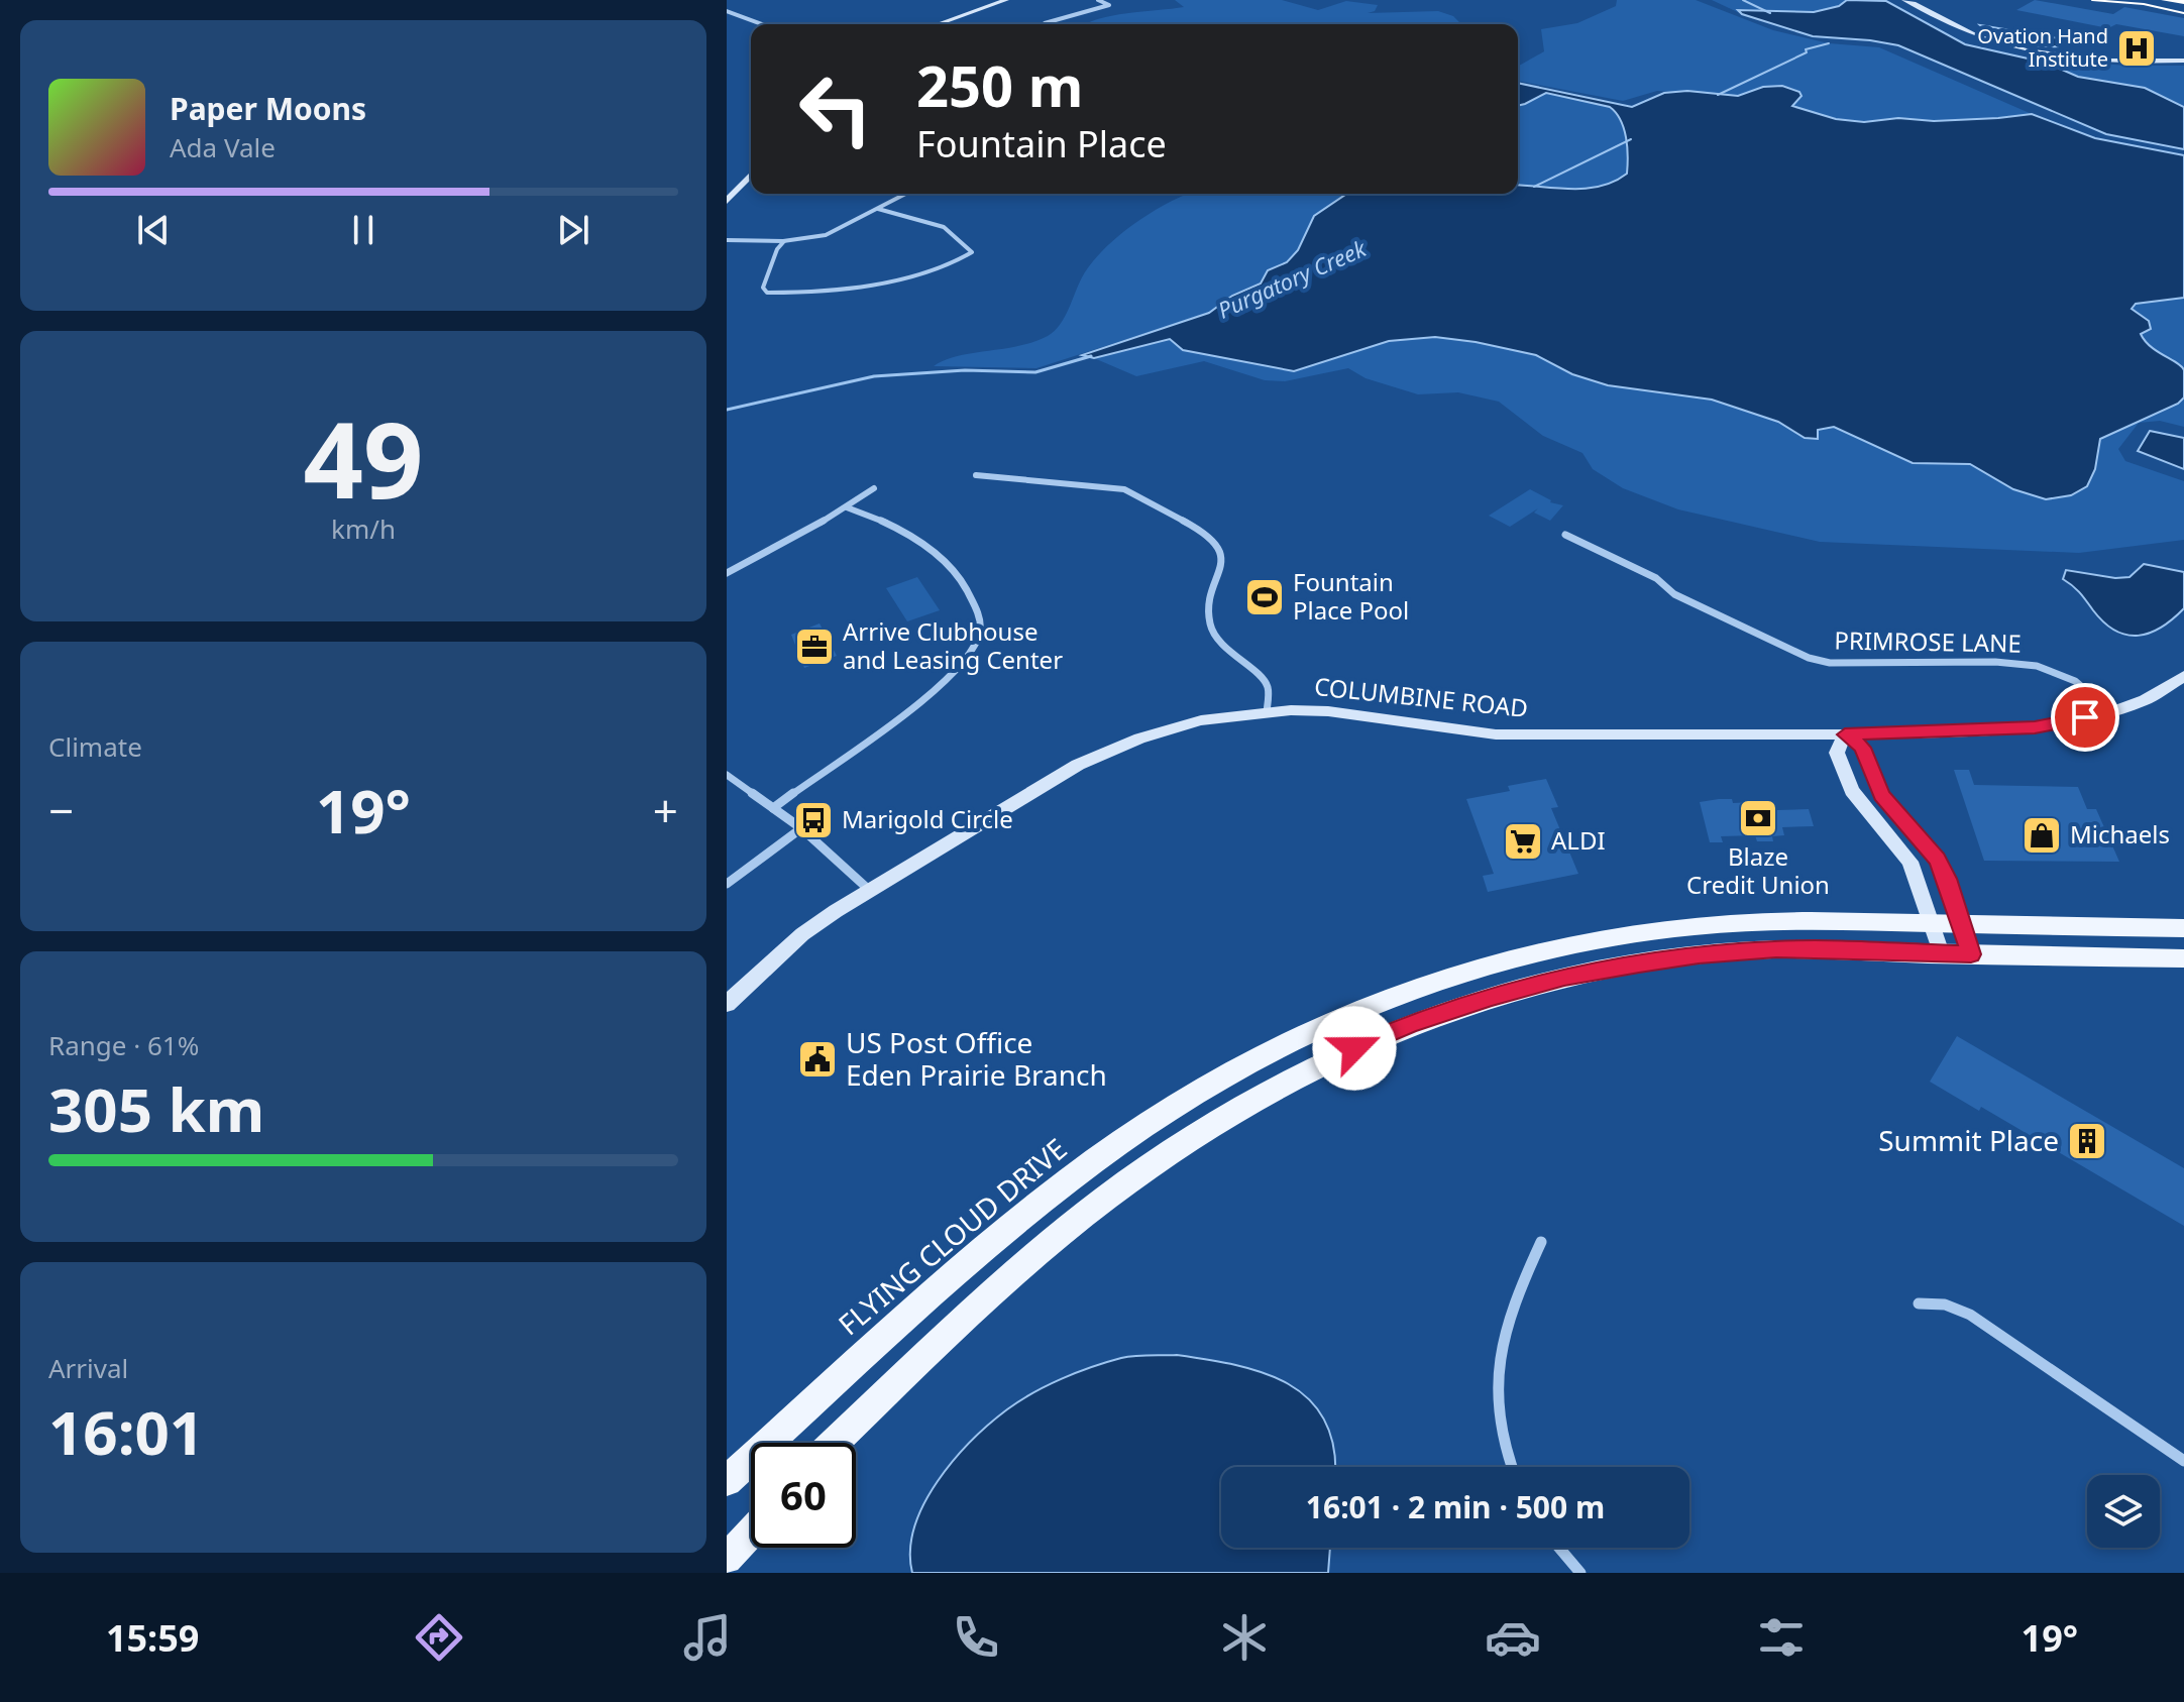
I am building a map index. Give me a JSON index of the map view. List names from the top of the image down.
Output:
{
  "streets": {
    "main road": ["FLYING CLOUD DRIVE"],
    "street": ["PRIMROSE LANE", "COLUMBINE ROAD"]
  },
  "crossings": [
    ["PRIMROSE LANE", "COLUMBINE ROAD"]
  ],
  "water": ["Purgatory Creek"],
  "places": {
    "hospital": ["Ovation Hand Institute"],
    "sports": ["Fountain Place Pool"],
    "office": ["Arrive Clubhouse and Leasing Center"],
    "bank": ["Blaze Credit Union"],
    "bus stop": ["Marigold Circle"],
    "shop": ["Michaels"],
    "supermarket": ["ALDI"],
    "public building": ["US Post Office Eden Prairie Branch"],
    "building": ["Summit Place"]
  },
  "page": {
    "turn": ["250 m", "Fountain Place"],
    "song": ["Paper Moons", "Ada Vale"],
    "tile": [
      ["49", "km/h"],
      "Climate",
      ["Range · 61%", "305 km"],
      ["Arrival", "16:01"]
    ],
    "heat": ["−", "19°", "+"],
    "limit": "60",
    "trip": "16:01 · 2 min · 500 m",
    "tabs": ["15:59", "19°"]
  }
}
